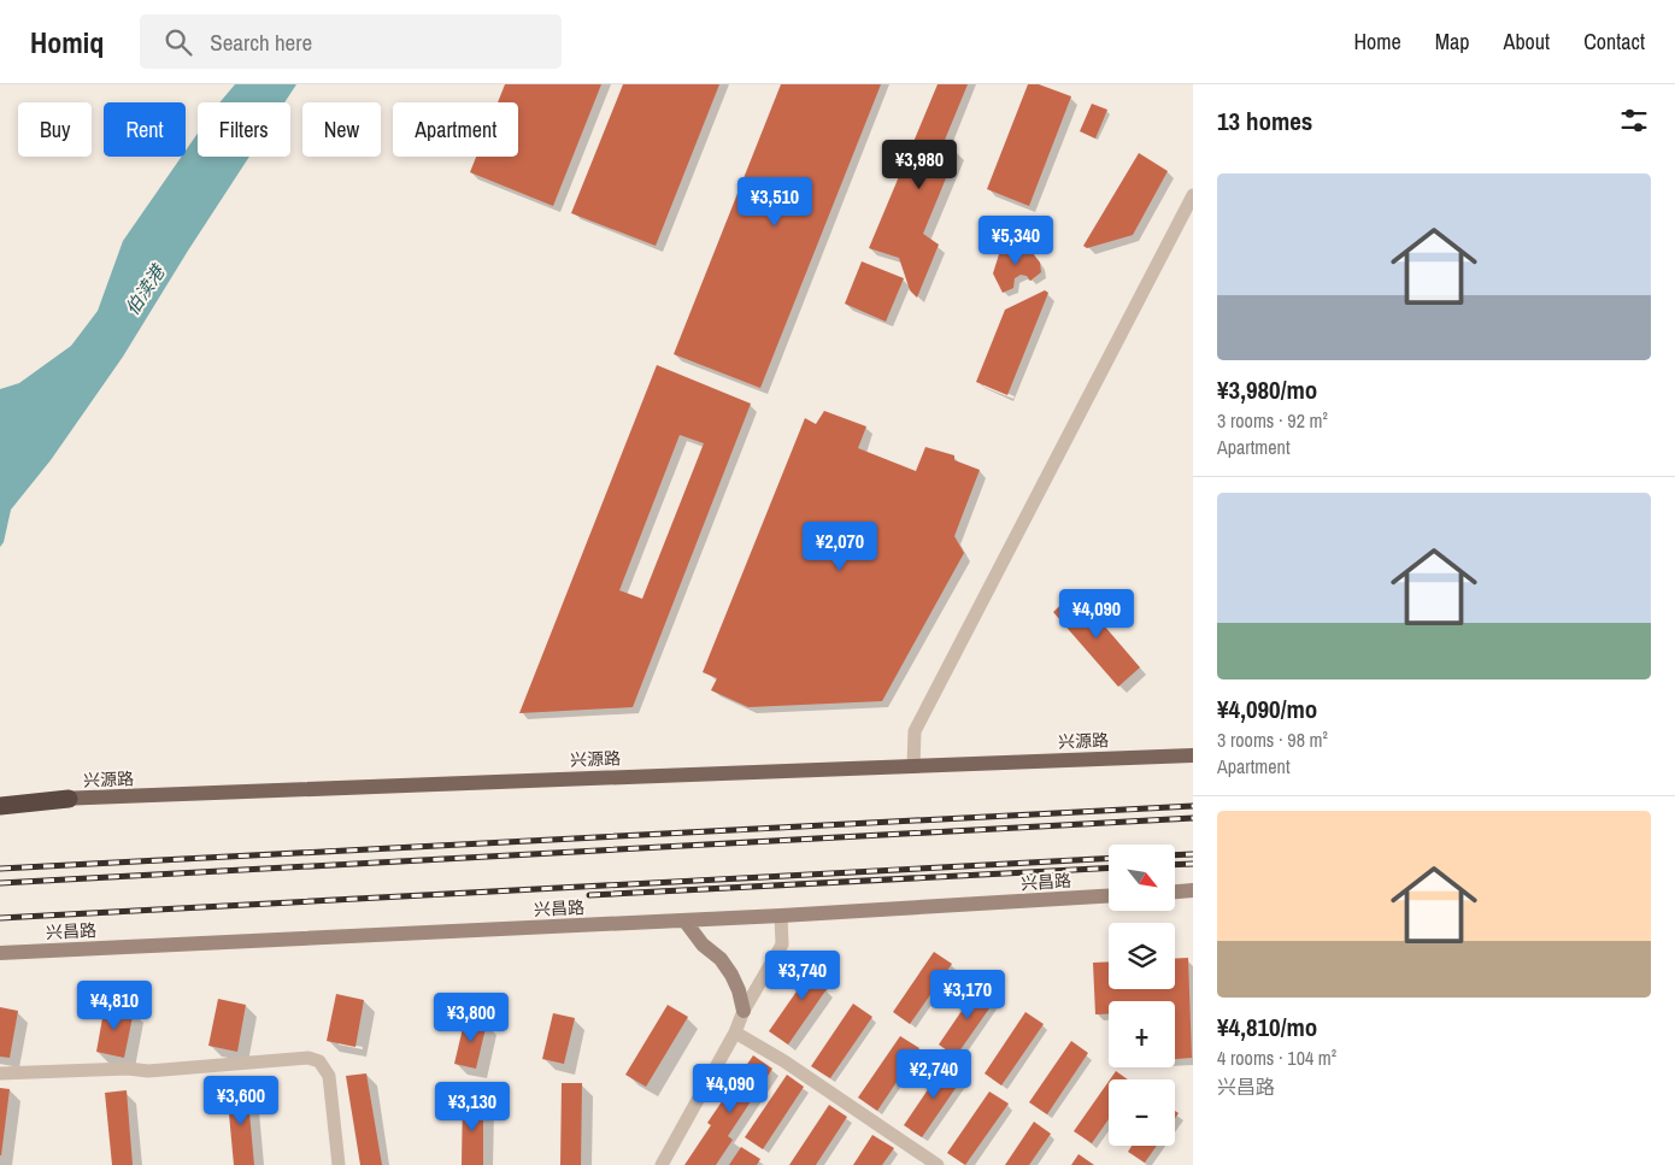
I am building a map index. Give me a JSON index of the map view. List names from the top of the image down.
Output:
{
  "streets": {
    "main road": ["兴源路", "兴昌路"]
  },
  "water": ["伯渎港"],
  "north": "bottom right",
  "page": {
    "header": "Homiq",
    "search": "Search here",
    "nav": [
      "Home",
      "Map",
      "About",
      "Contact"
    ],
    "heading": "13 homes",
    "chip": [
      "Buy",
      "Rent",
      "Filters",
      "New",
      "Apartment"
    ],
    "price": [
      "¥3,980",
      "¥3,510",
      "¥5,340",
      "¥2,070",
      "¥4,090",
      "¥3,740",
      "¥3,170",
      "¥4,810",
      "¥3,800",
      "¥2,740",
      "¥4,090",
      "¥3,600",
      "¥3,130"
    ],
    "list": [
      {
        "name": "¥3,980/mo",
        "note": "3 rooms · 92 m² · Apartment"
      },
      {
        "name": "¥4,090/mo",
        "note": "3 rooms · 98 m² · Apartment"
      },
      {
        "name": "¥4,810/mo",
        "note": "4 rooms · 104 m² · 兴昌路"
      }
    ],
    "map_buttons": ["+", "−"]
  }
}
